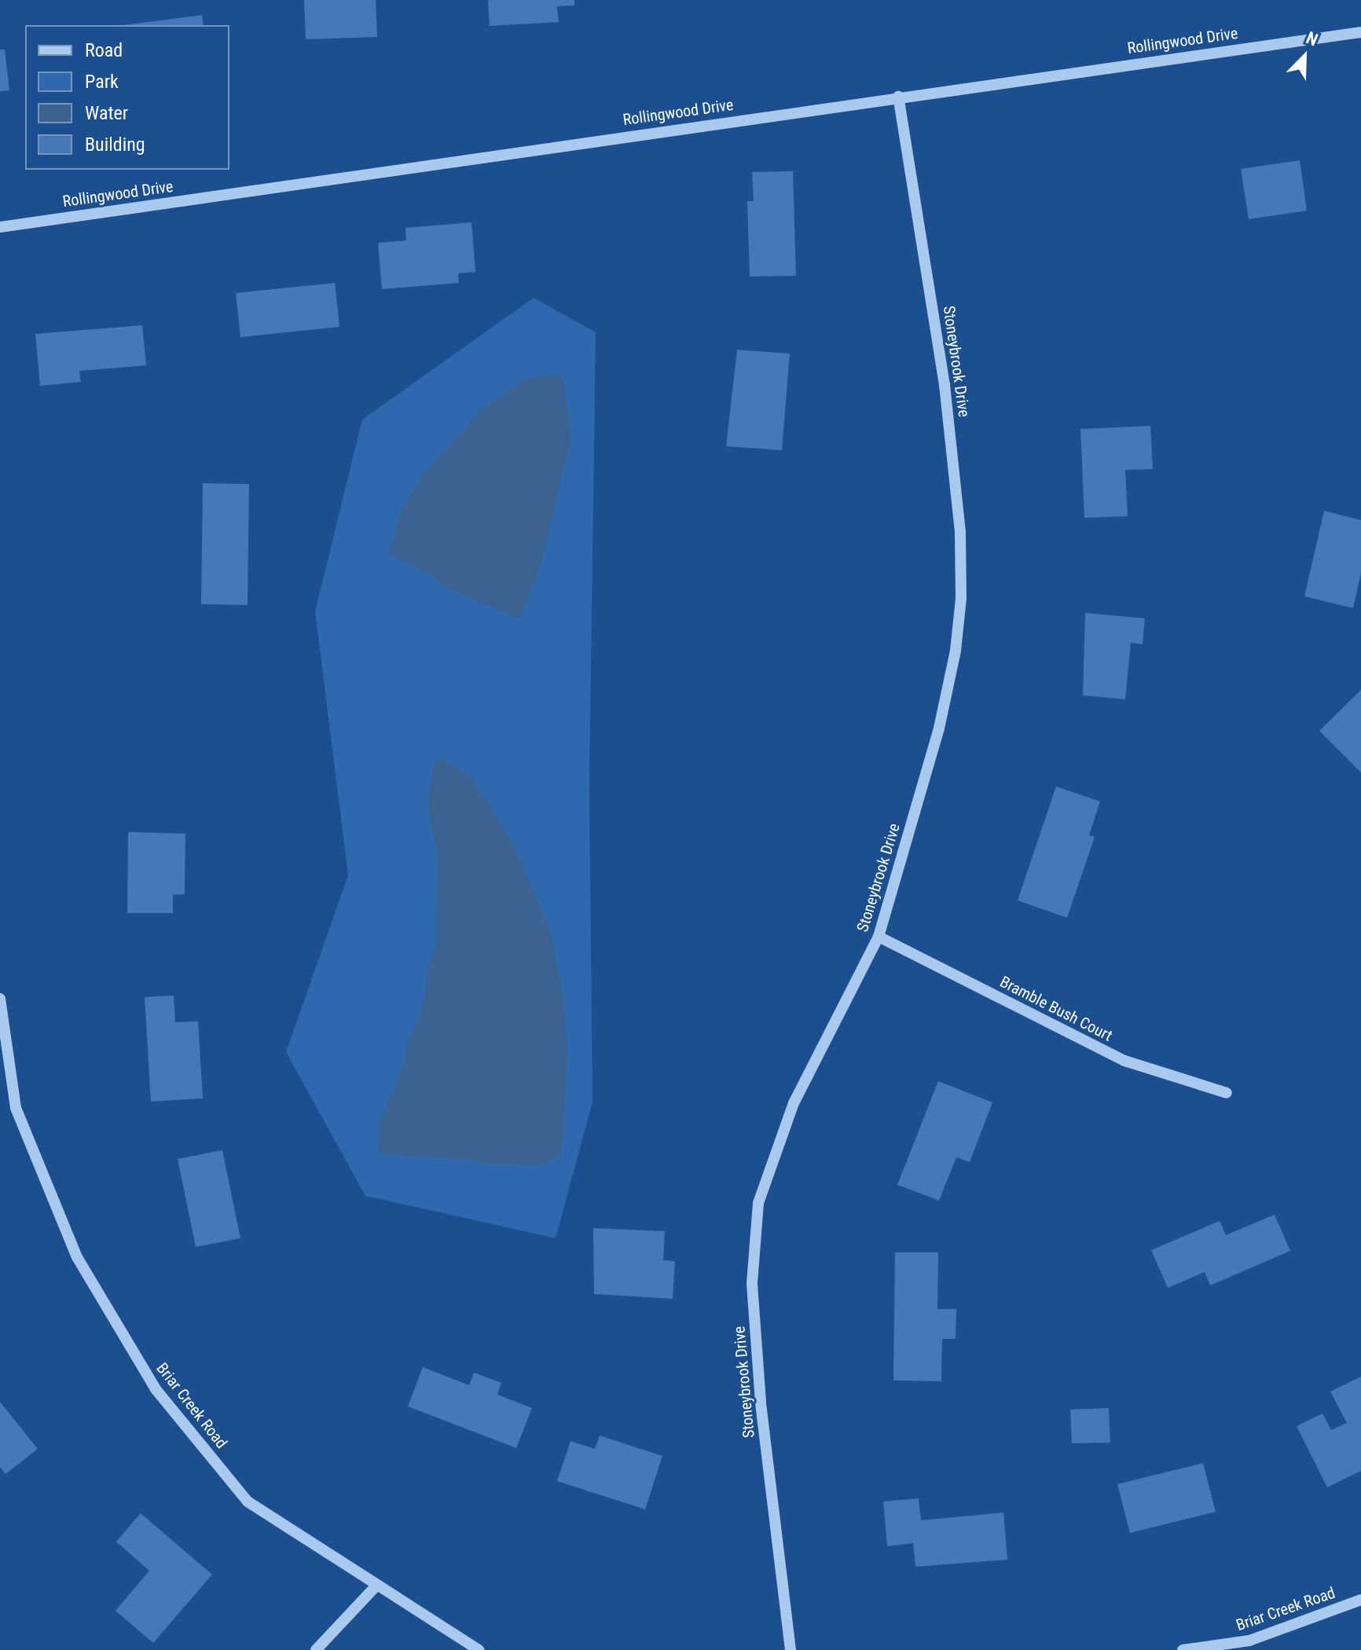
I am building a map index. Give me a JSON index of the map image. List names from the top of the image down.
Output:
{
  "streets": {
    "street": [
      "Rollingwood Drive",
      "Stoneybrook Drive",
      "Bramble Bush Court",
      "Briar Creek Road"
    ]
  },
  "crossings": [
    ["Rollingwood Drive", "Stoneybrook Drive"],
    ["Stoneybrook Drive", "Bramble Bush Court"]
  ],
  "legend": [
    "Road",
    "Park",
    "Water",
    "Building"
  ],
  "north": "top right"
}
